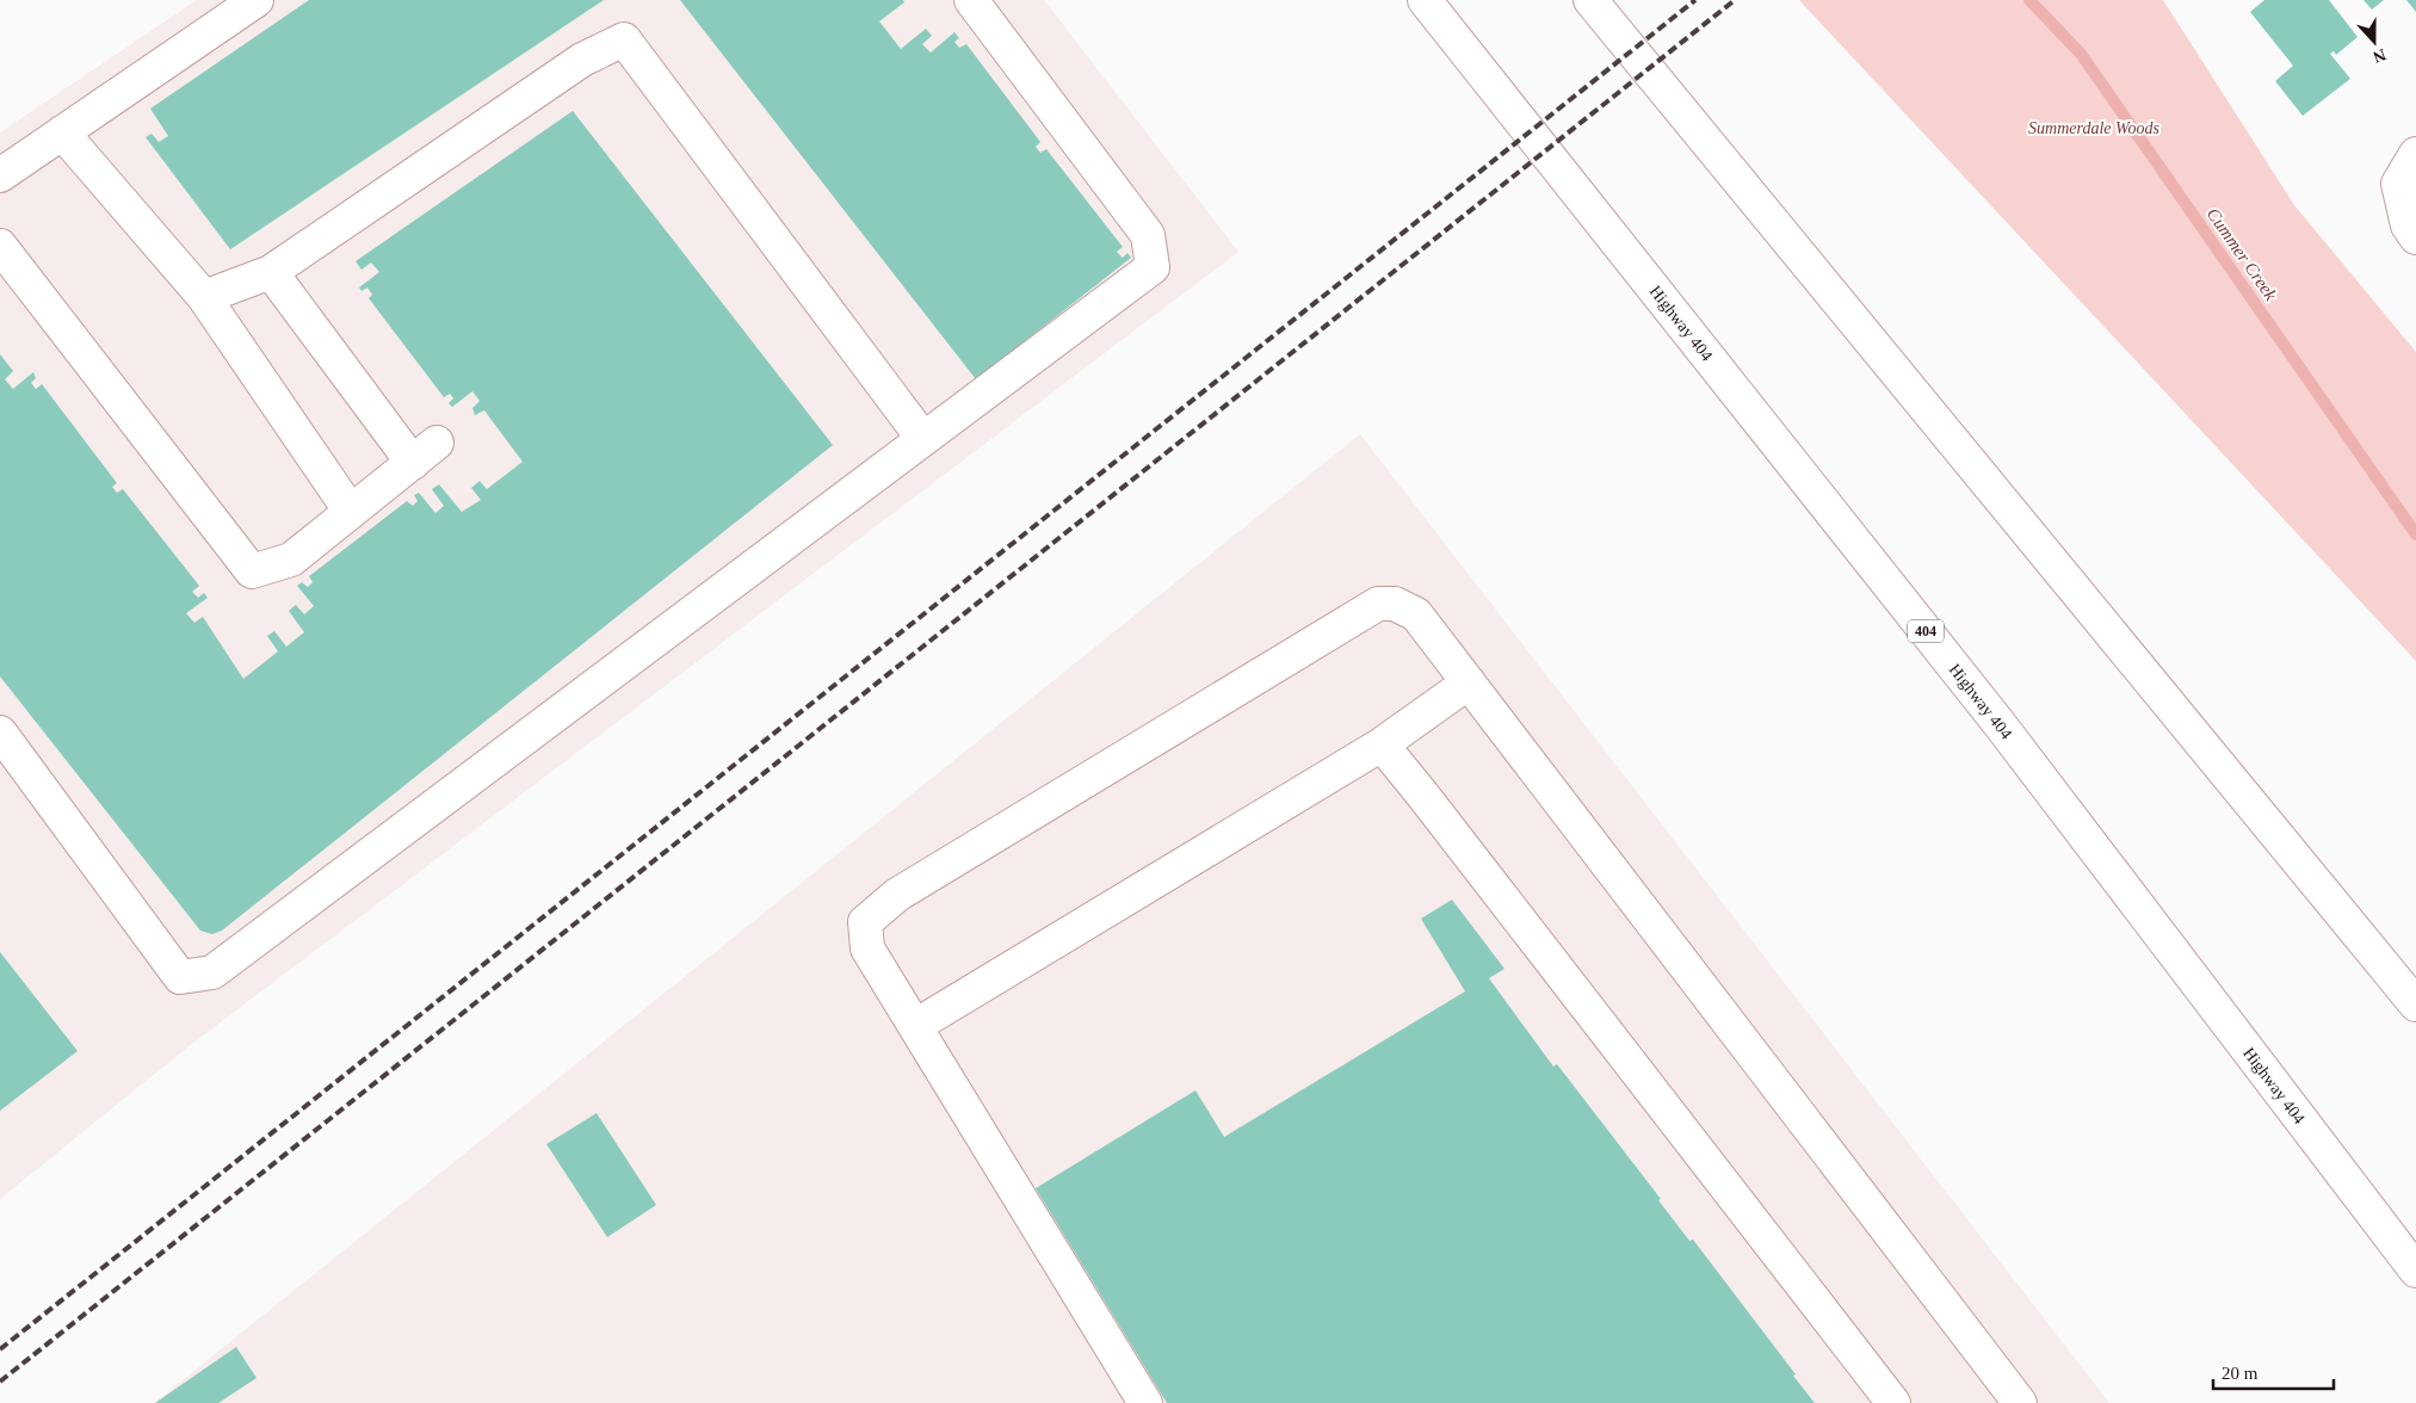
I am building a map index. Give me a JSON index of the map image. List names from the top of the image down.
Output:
{
  "streets": {
    "main road": ["Highway 404", "404"]
  },
  "water": ["Cummer Creek"],
  "parks": ["Summerdale Woods"],
  "scale_bar": "20 m",
  "north": "bottom"
}
